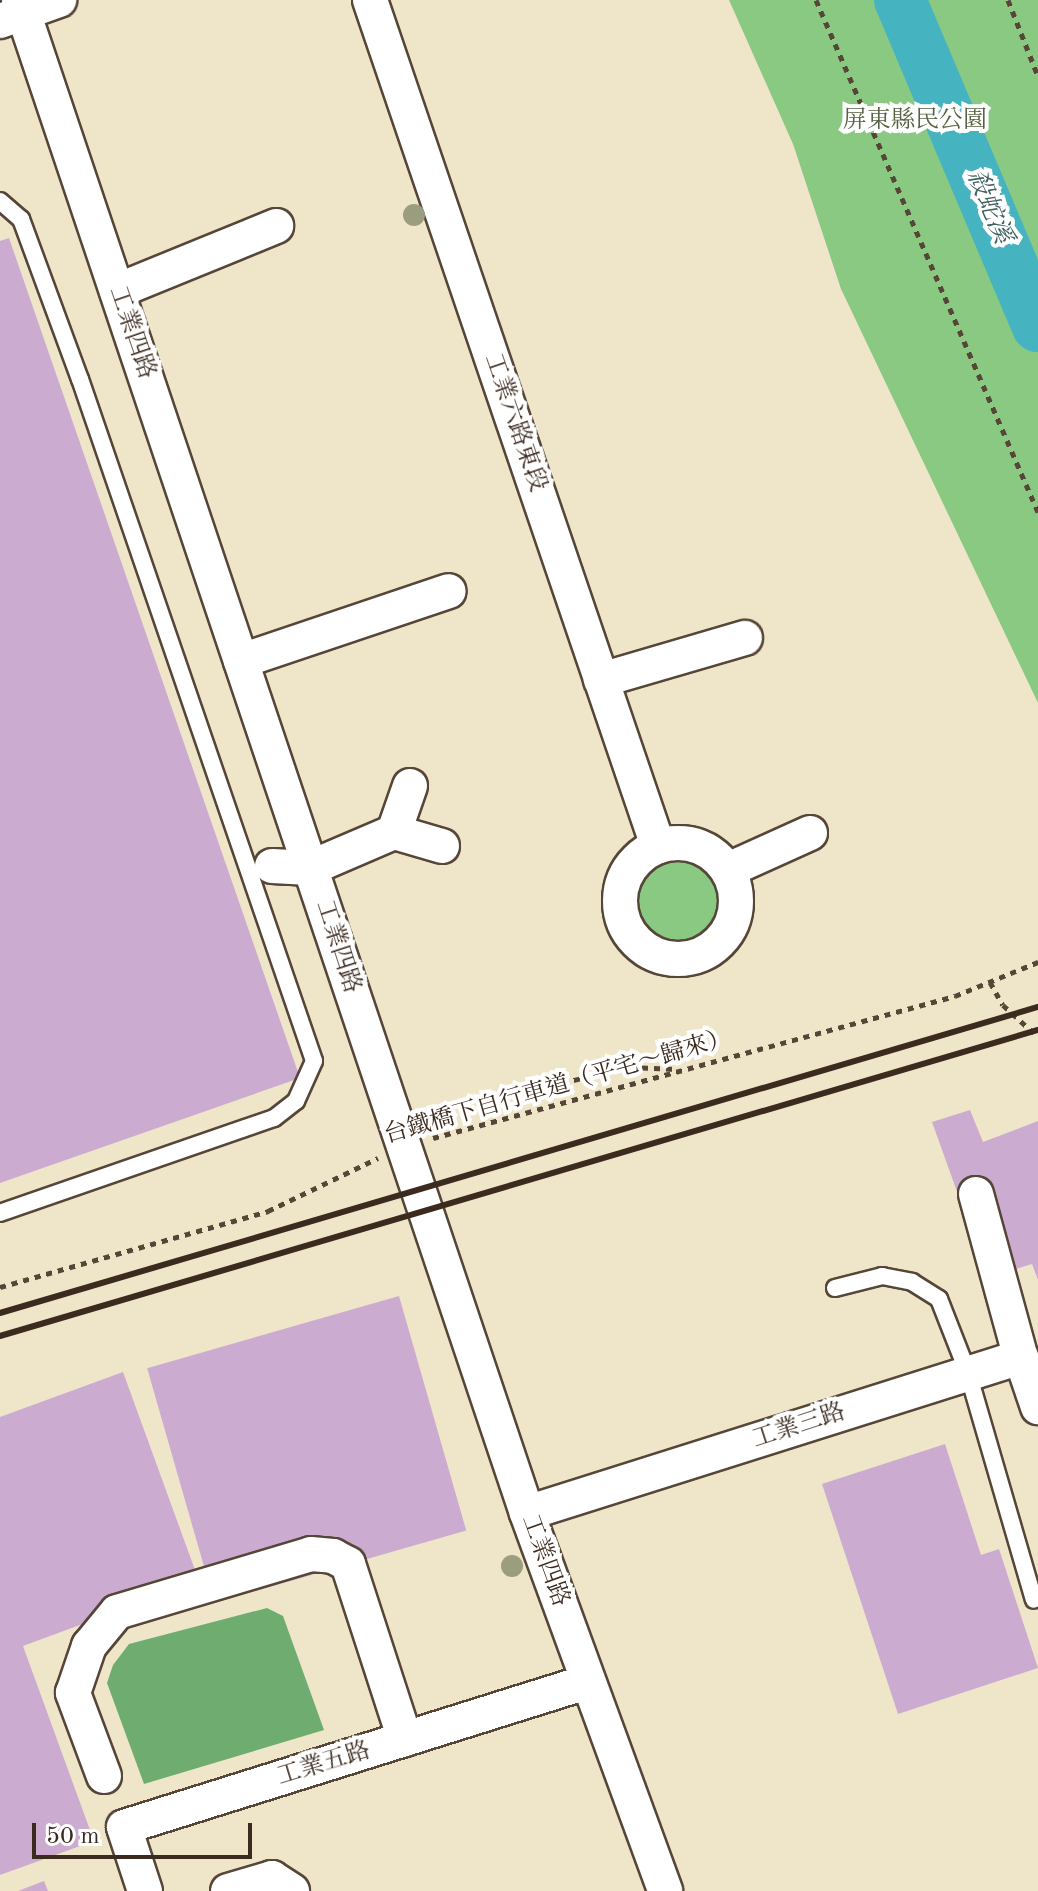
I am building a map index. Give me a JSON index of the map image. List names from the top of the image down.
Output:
{
  "streets": {
    "street": [
      "工業四路",
      "工業六路東段",
      "工業三路",
      "工業五路"
    ],
    "path": ["台鐵橋下自行車道（平宅～歸來）"]
  },
  "crossings": [
    ["工業四路", "台鐵橋下自行車道（平宅～歸來）"],
    ["工業四路", "工業三路"],
    ["工業四路", "工業五路"]
  ],
  "water": ["殺蛇溪"],
  "parks": ["屏東縣民公園"],
  "scale_bar": "50 m"
}
